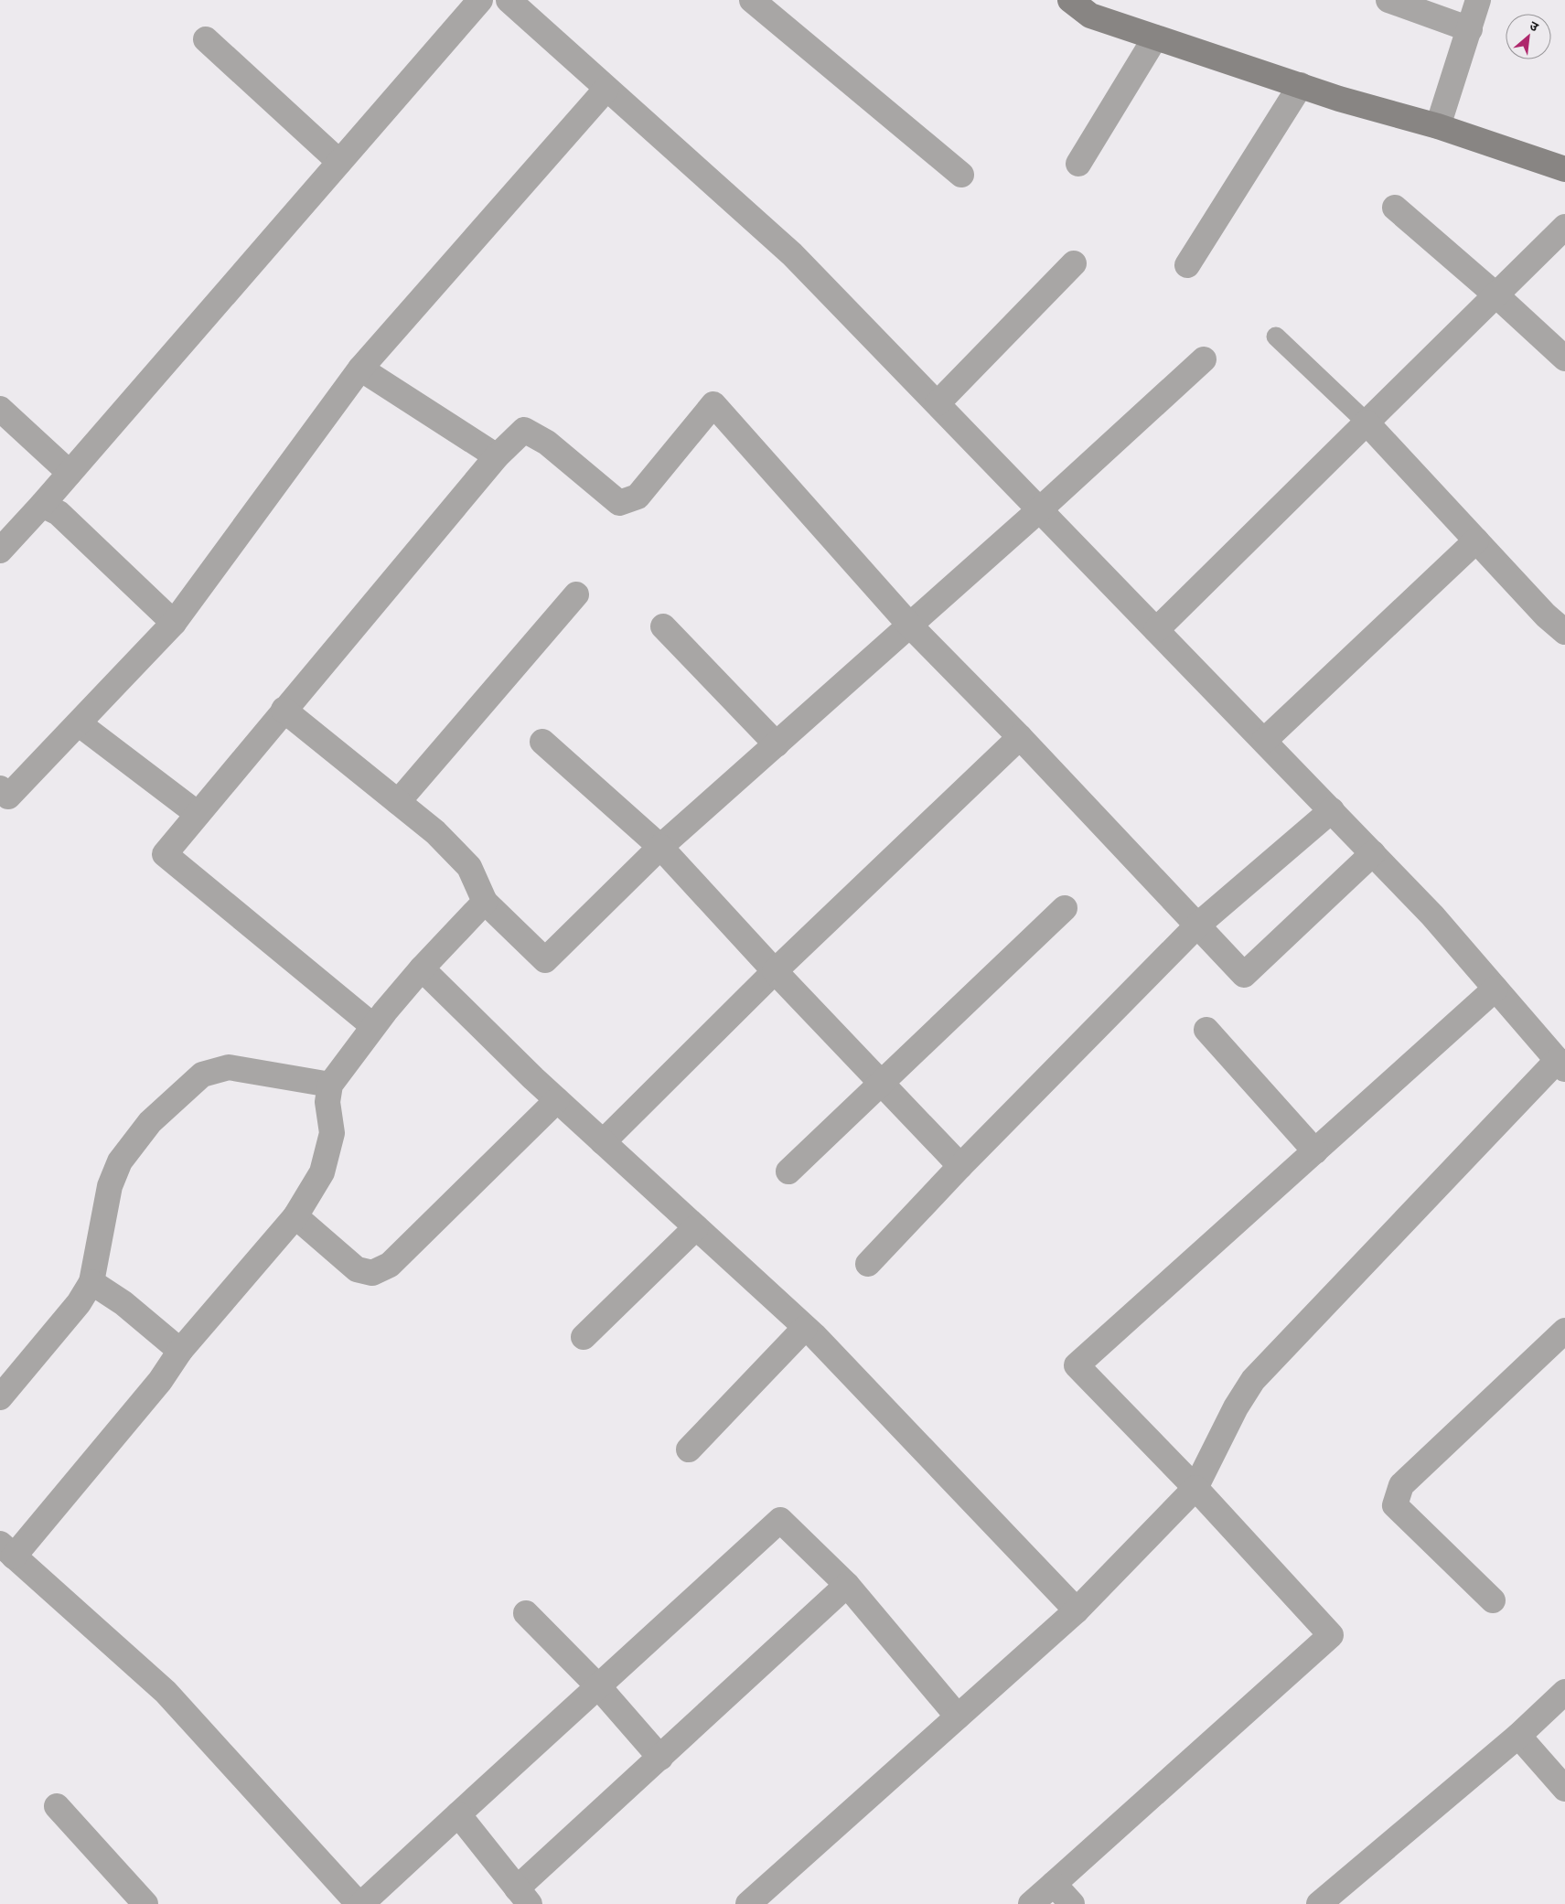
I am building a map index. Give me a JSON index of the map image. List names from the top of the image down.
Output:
{
  "north": "top right"
}
